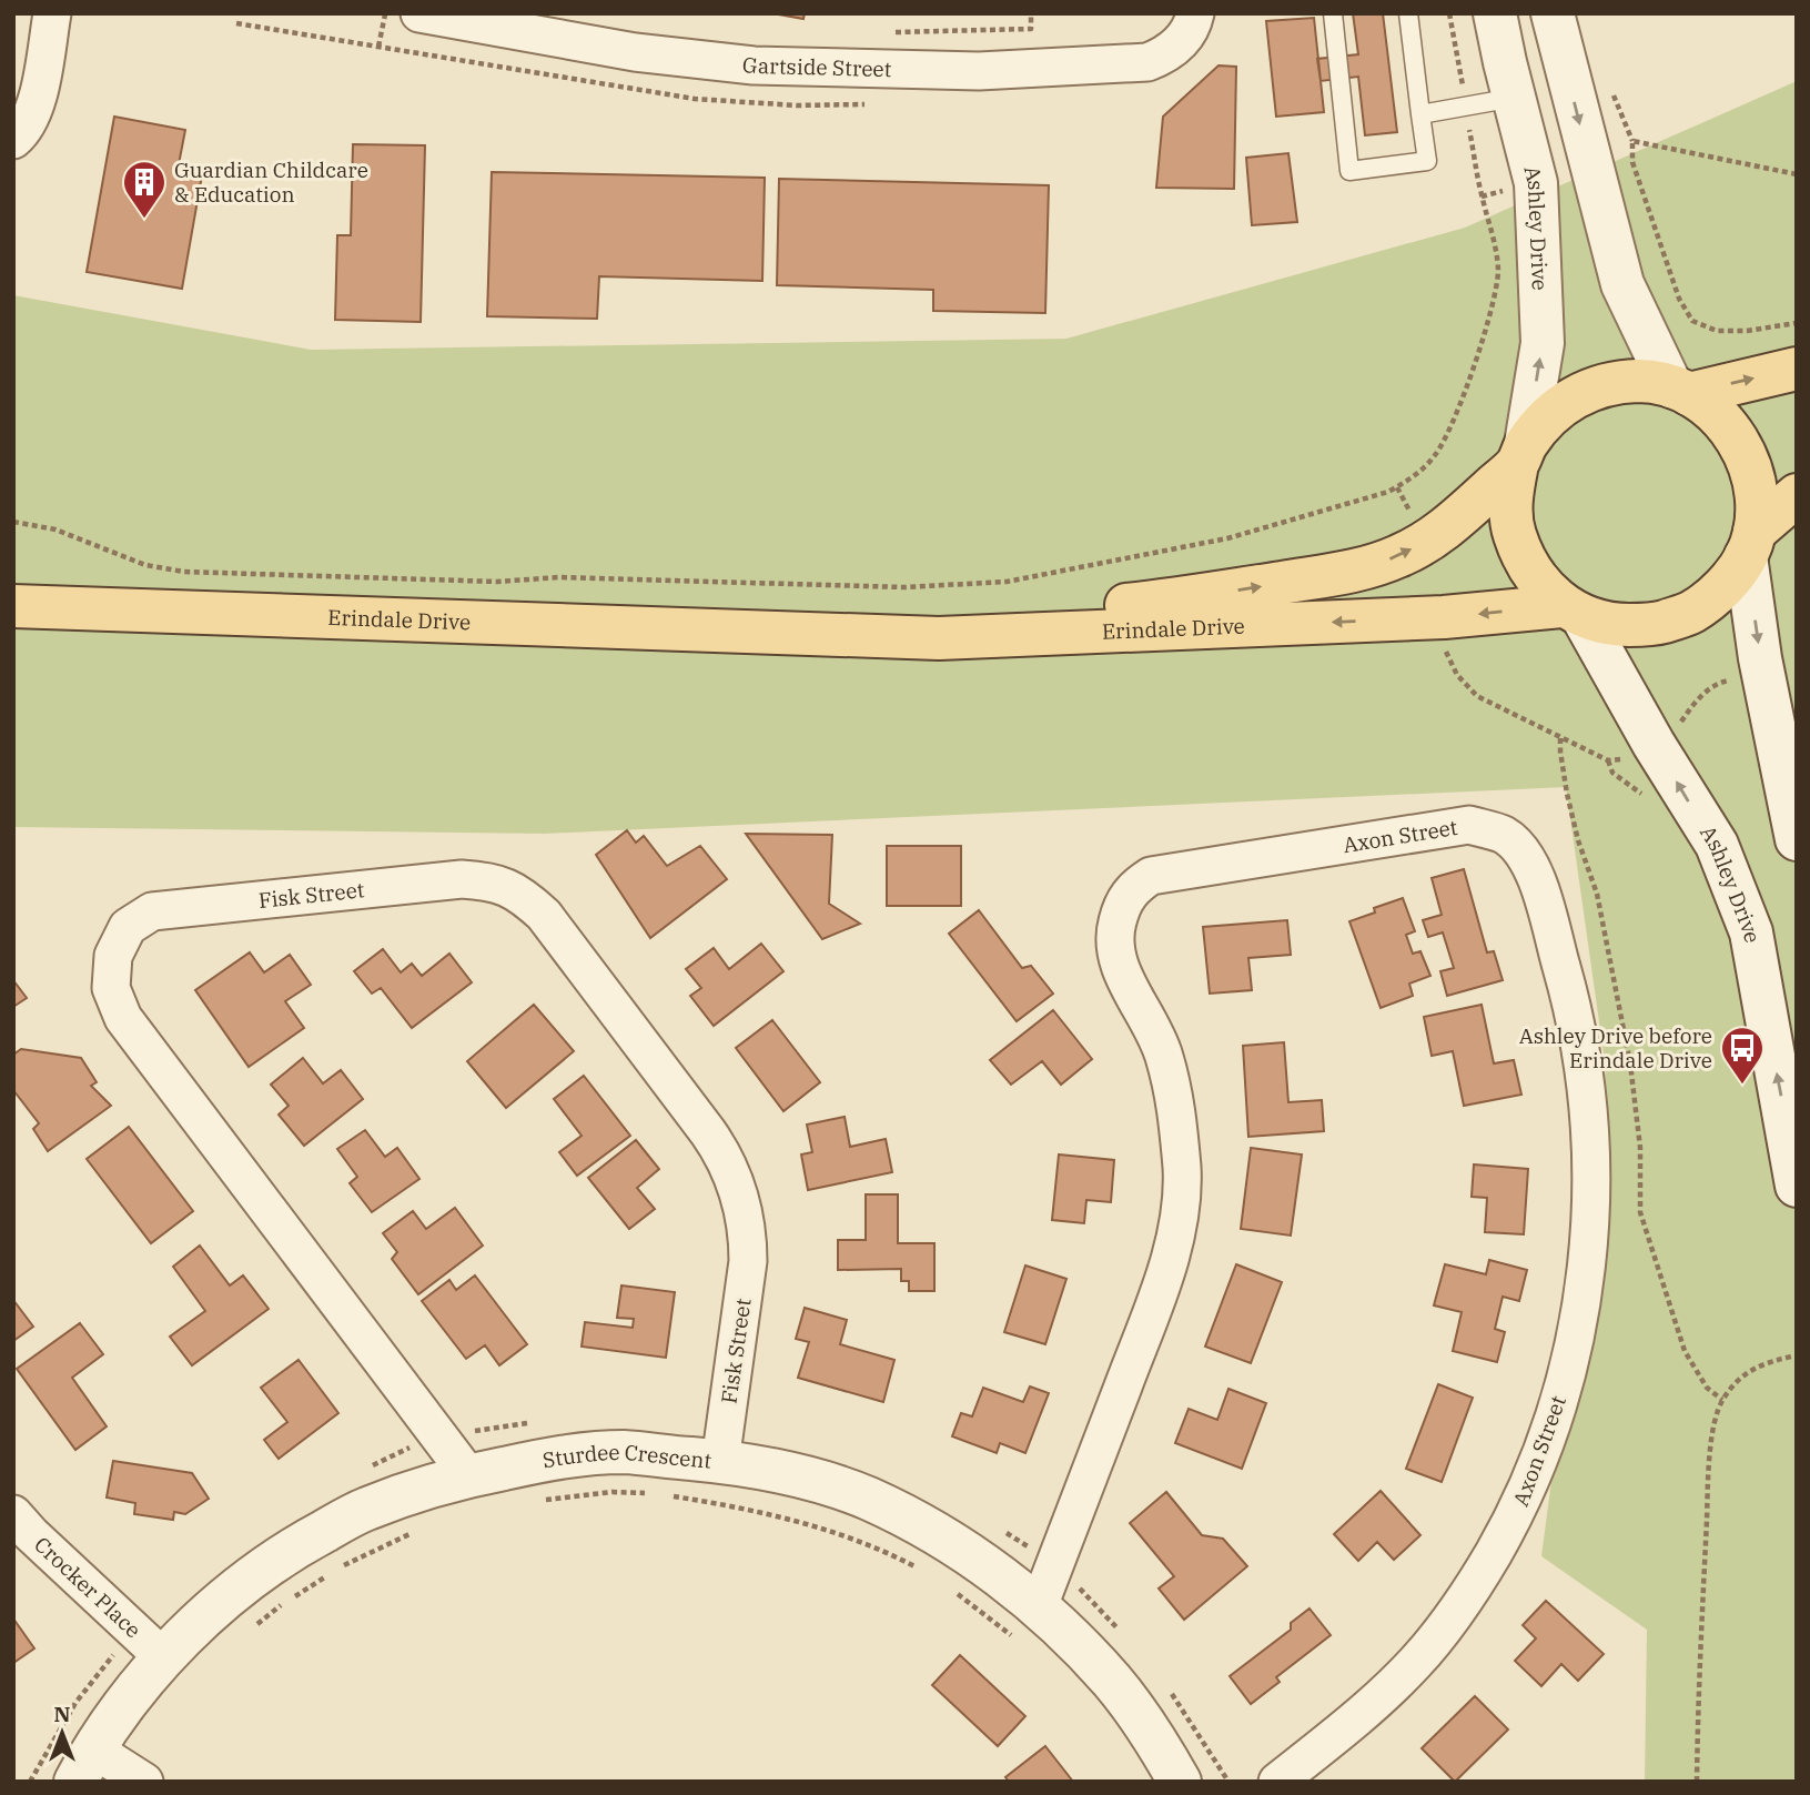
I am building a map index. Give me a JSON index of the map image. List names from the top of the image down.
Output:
{
  "streets": {
    "main road": ["Erindale Drive"],
    "street": [
      "Gartside Street",
      "Ashley Drive",
      "Axon Street",
      "Fisk Street",
      "Sturdee Crescent",
      "Crocker Place"
    ]
  },
  "crossings": [
    ["Ashley Drive", "Erindale Drive"],
    ["Axon Street", "Sturdee Crescent"],
    ["Fisk Street", "Sturdee Crescent"],
    ["Sturdee Crescent", "Crocker Place"]
  ],
  "places": {
    "building": ["Guardian Childcare & Education"],
    "bus stop": ["Ashley Drive before Erindale Drive"]
  },
  "north": "top"
}
